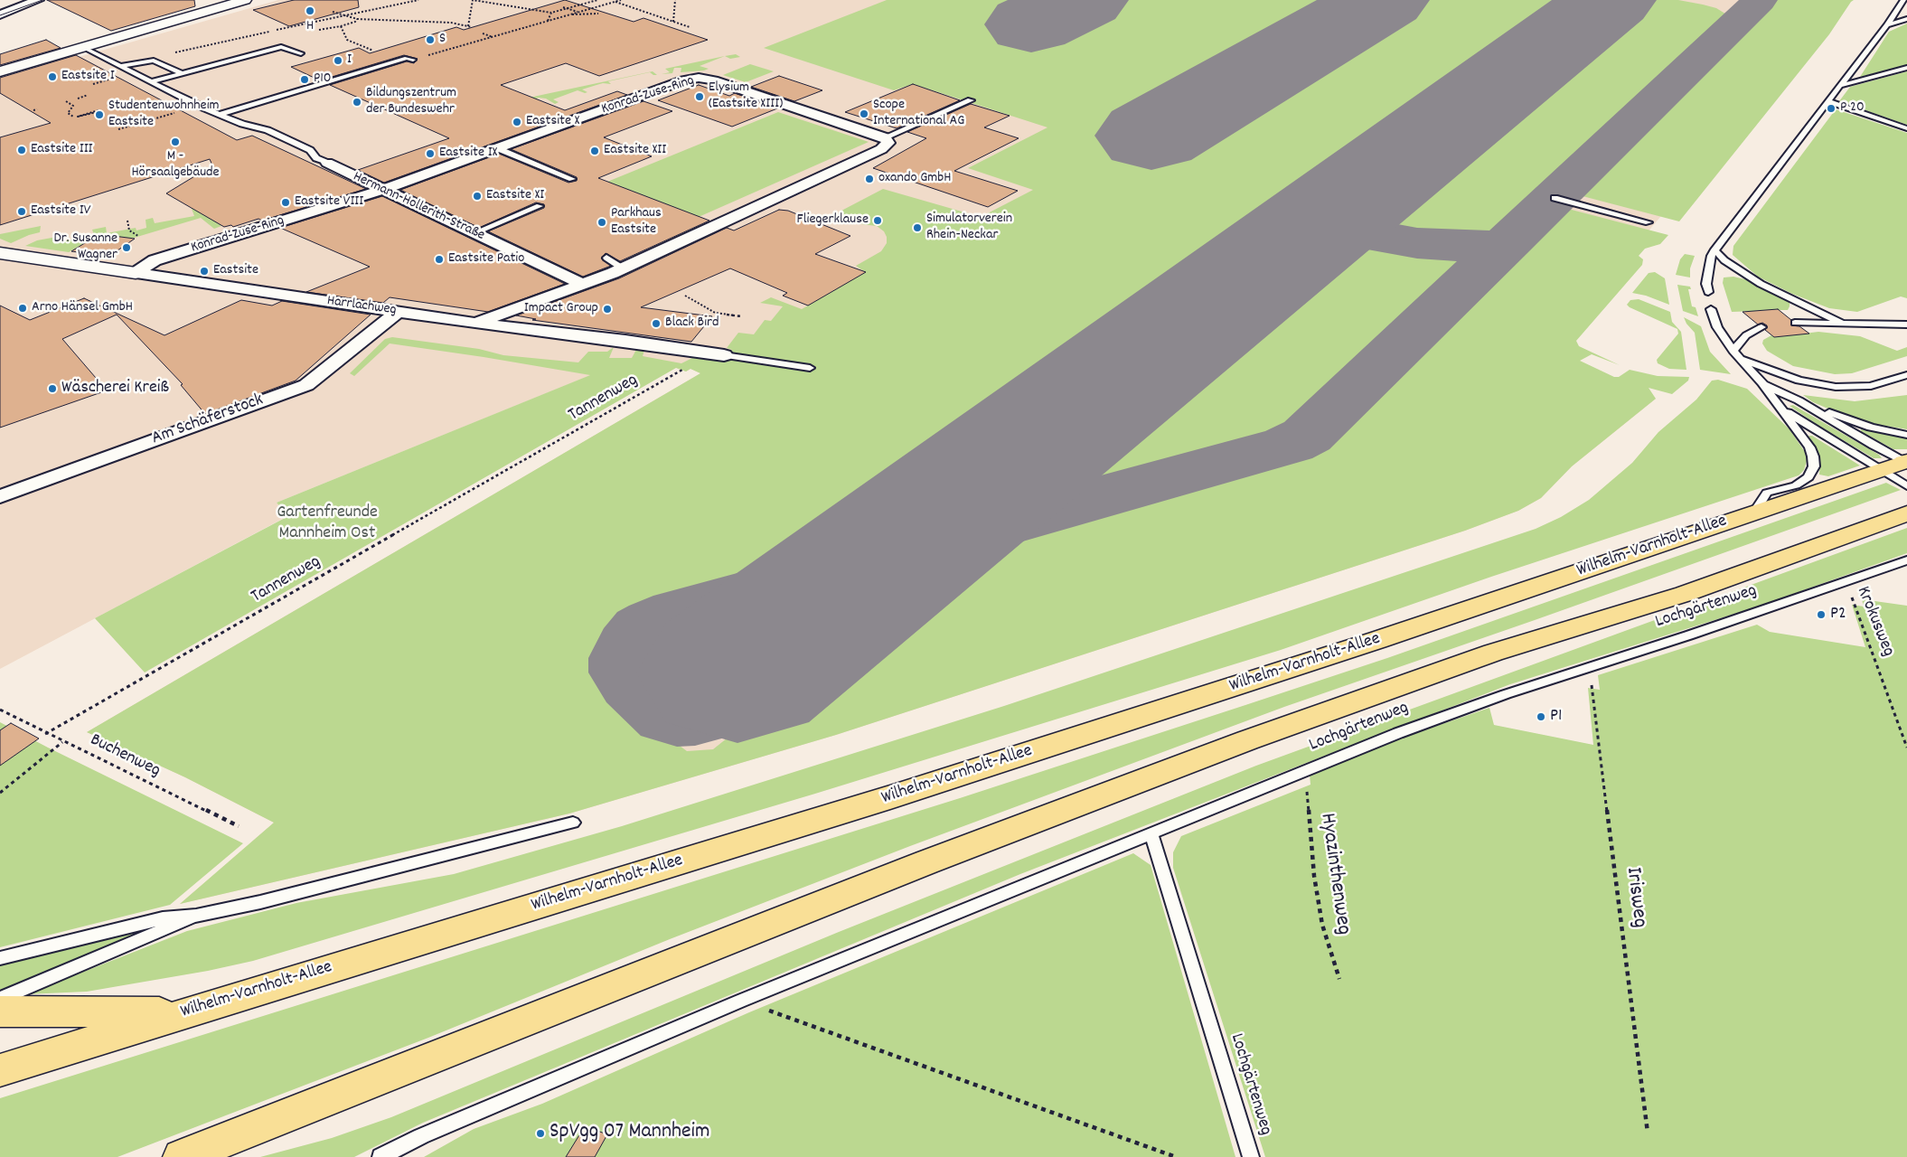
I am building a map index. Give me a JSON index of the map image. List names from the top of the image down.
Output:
{
  "streets": {
    "main road": ["Harrlachweg", "Wilhelm-Varnholt-Allee"],
    "street": ["Konrad-Zuse-Ring", "Hermann-Hollerith-Straße", "Am Schäferstock"],
    "lane": ["Lochgärtenweg"],
    "path": [
      "Tannenweg",
      "Krokusweg",
      "Buchenweg",
      "Hyazinthenweg",
      "Irisweg"
    ]
  },
  "crossings": [
    ["Konrad-Zuse-Ring", "Hermann-Hollerith-Straße"],
    ["Konrad-Zuse-Ring", "Harrlachweg"],
    ["Harrlachweg", "Am Schäferstock"],
    ["Tannenweg", "Buchenweg"],
    ["Lochgärtenweg", "Krokusweg"],
    ["Lochgärtenweg", "Hyazinthenweg"],
    ["Lochgärtenweg", "Irisweg"]
  ],
  "parks": ["Gartenfreunde Mannheim Ost"],
  "places": [
    "H",
    "S",
    "I",
    "Eastsite I",
    "P10",
    "Elysium (Eastsite XIII)",
    "Bildungszentrum der Bundeswehr",
    "P 20",
    "Scope International AG",
    "Studentenwohnheim Eastsite",
    "Eastsite X",
    "M - Hörsaalgebäude",
    "Eastsite III",
    "Eastsite XII",
    "Eastsite IX",
    "oxando GmbH",
    "Eastsite XI",
    "Eastsite VIII",
    "Eastsite IV",
    "Fliegerklause",
    "Parkhaus Eastsite",
    "Simulatorverein Rhein-Neckar",
    "Dr. Susanne Wagner",
    "Eastsite Patio",
    "Eastsite",
    "Arno Hänsel GmbH",
    "Impact Group",
    "Black Bird",
    "Wäscherei Kreiß",
    "P2",
    "P1",
    "SpVgg 07 Mannheim"
  ]
}
